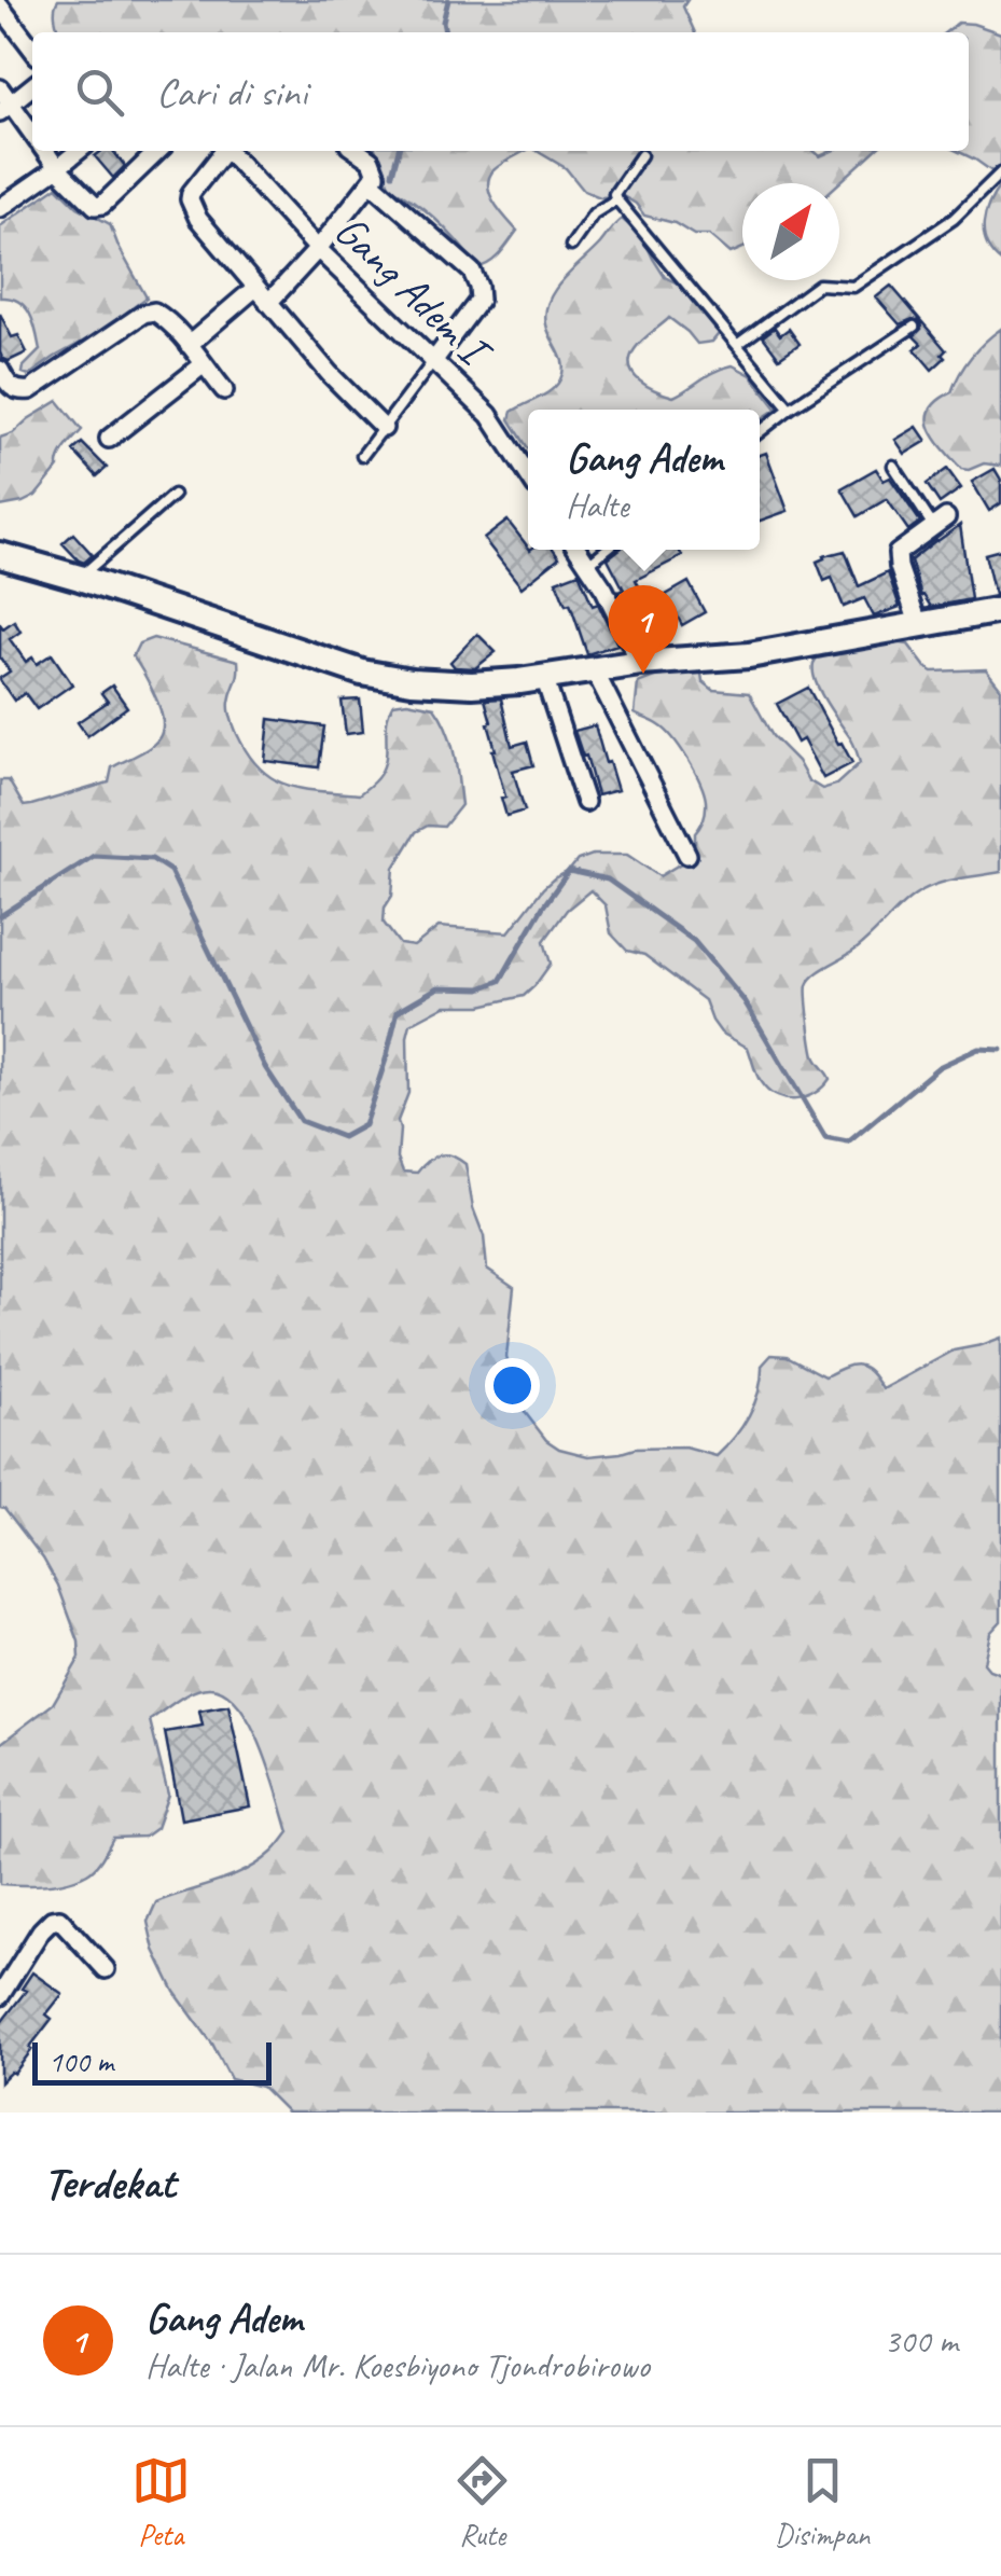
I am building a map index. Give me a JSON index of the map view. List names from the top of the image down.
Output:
{
  "streets": {
    "street": ["Gang Adem I"]
  },
  "scale_bar": "100 m",
  "north": "top right",
  "page": {
    "search": "Cari di sini",
    "popup": ["Gang Adem", "Halte"],
    "pins": "1",
    "scale": "100 m",
    "heading": "Terdekat",
    "list": [
      {
        "mark": "1",
        "name": "Gang Adem",
        "note": "Halte · Jalan Mr. Koesbiyono Tjondrobirowo",
        "value": "300 m"
      }
    ],
    "nav": ["Peta", "Rute", "Disimpan"]
  }
}
